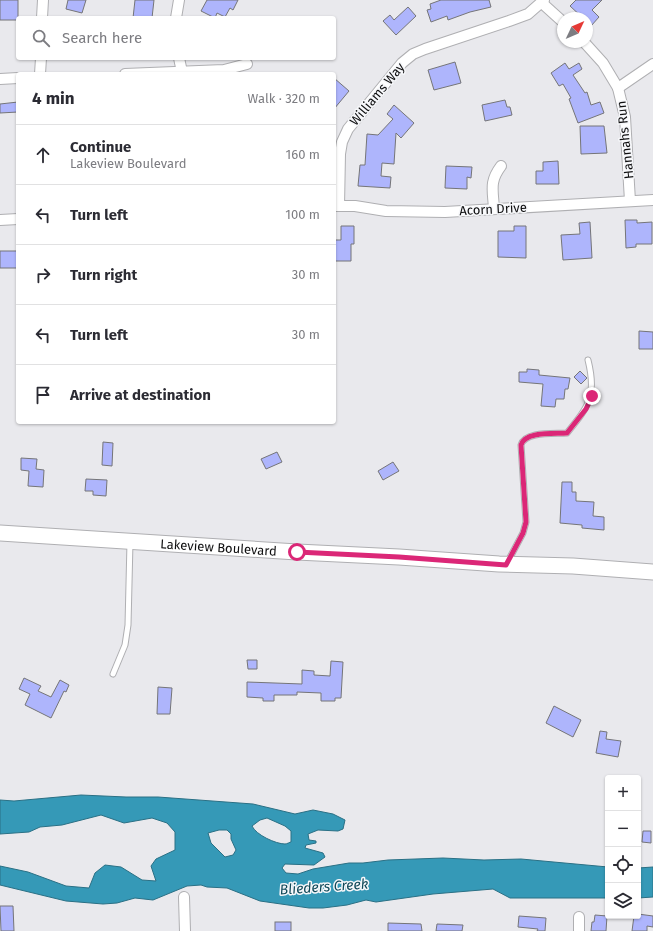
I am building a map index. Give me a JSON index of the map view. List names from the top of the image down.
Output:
{
  "streets": {
    "street": [
      "Williams Way",
      "Hannahs Run",
      "Acorn Drive",
      "Lakeview Boulevard"
    ]
  },
  "crossings": [
    ["Williams Way", "Acorn Drive"],
    ["Hannahs Run", "Acorn Drive"]
  ],
  "water": ["Blieders Creek"],
  "north": "top right",
  "page": {
    "search": "Search here",
    "heading": ["4 min", "Walk · 320 m"],
    "list": [
      ["Continue", "Lakeview Boulevard", "160 m"],
      ["Turn left", "100 m"],
      ["Turn right", "30 m"],
      ["Turn left", "30 m"],
      "Arrive at destination"
    ],
    "map_buttons": ["+", "−"]
  }
}
